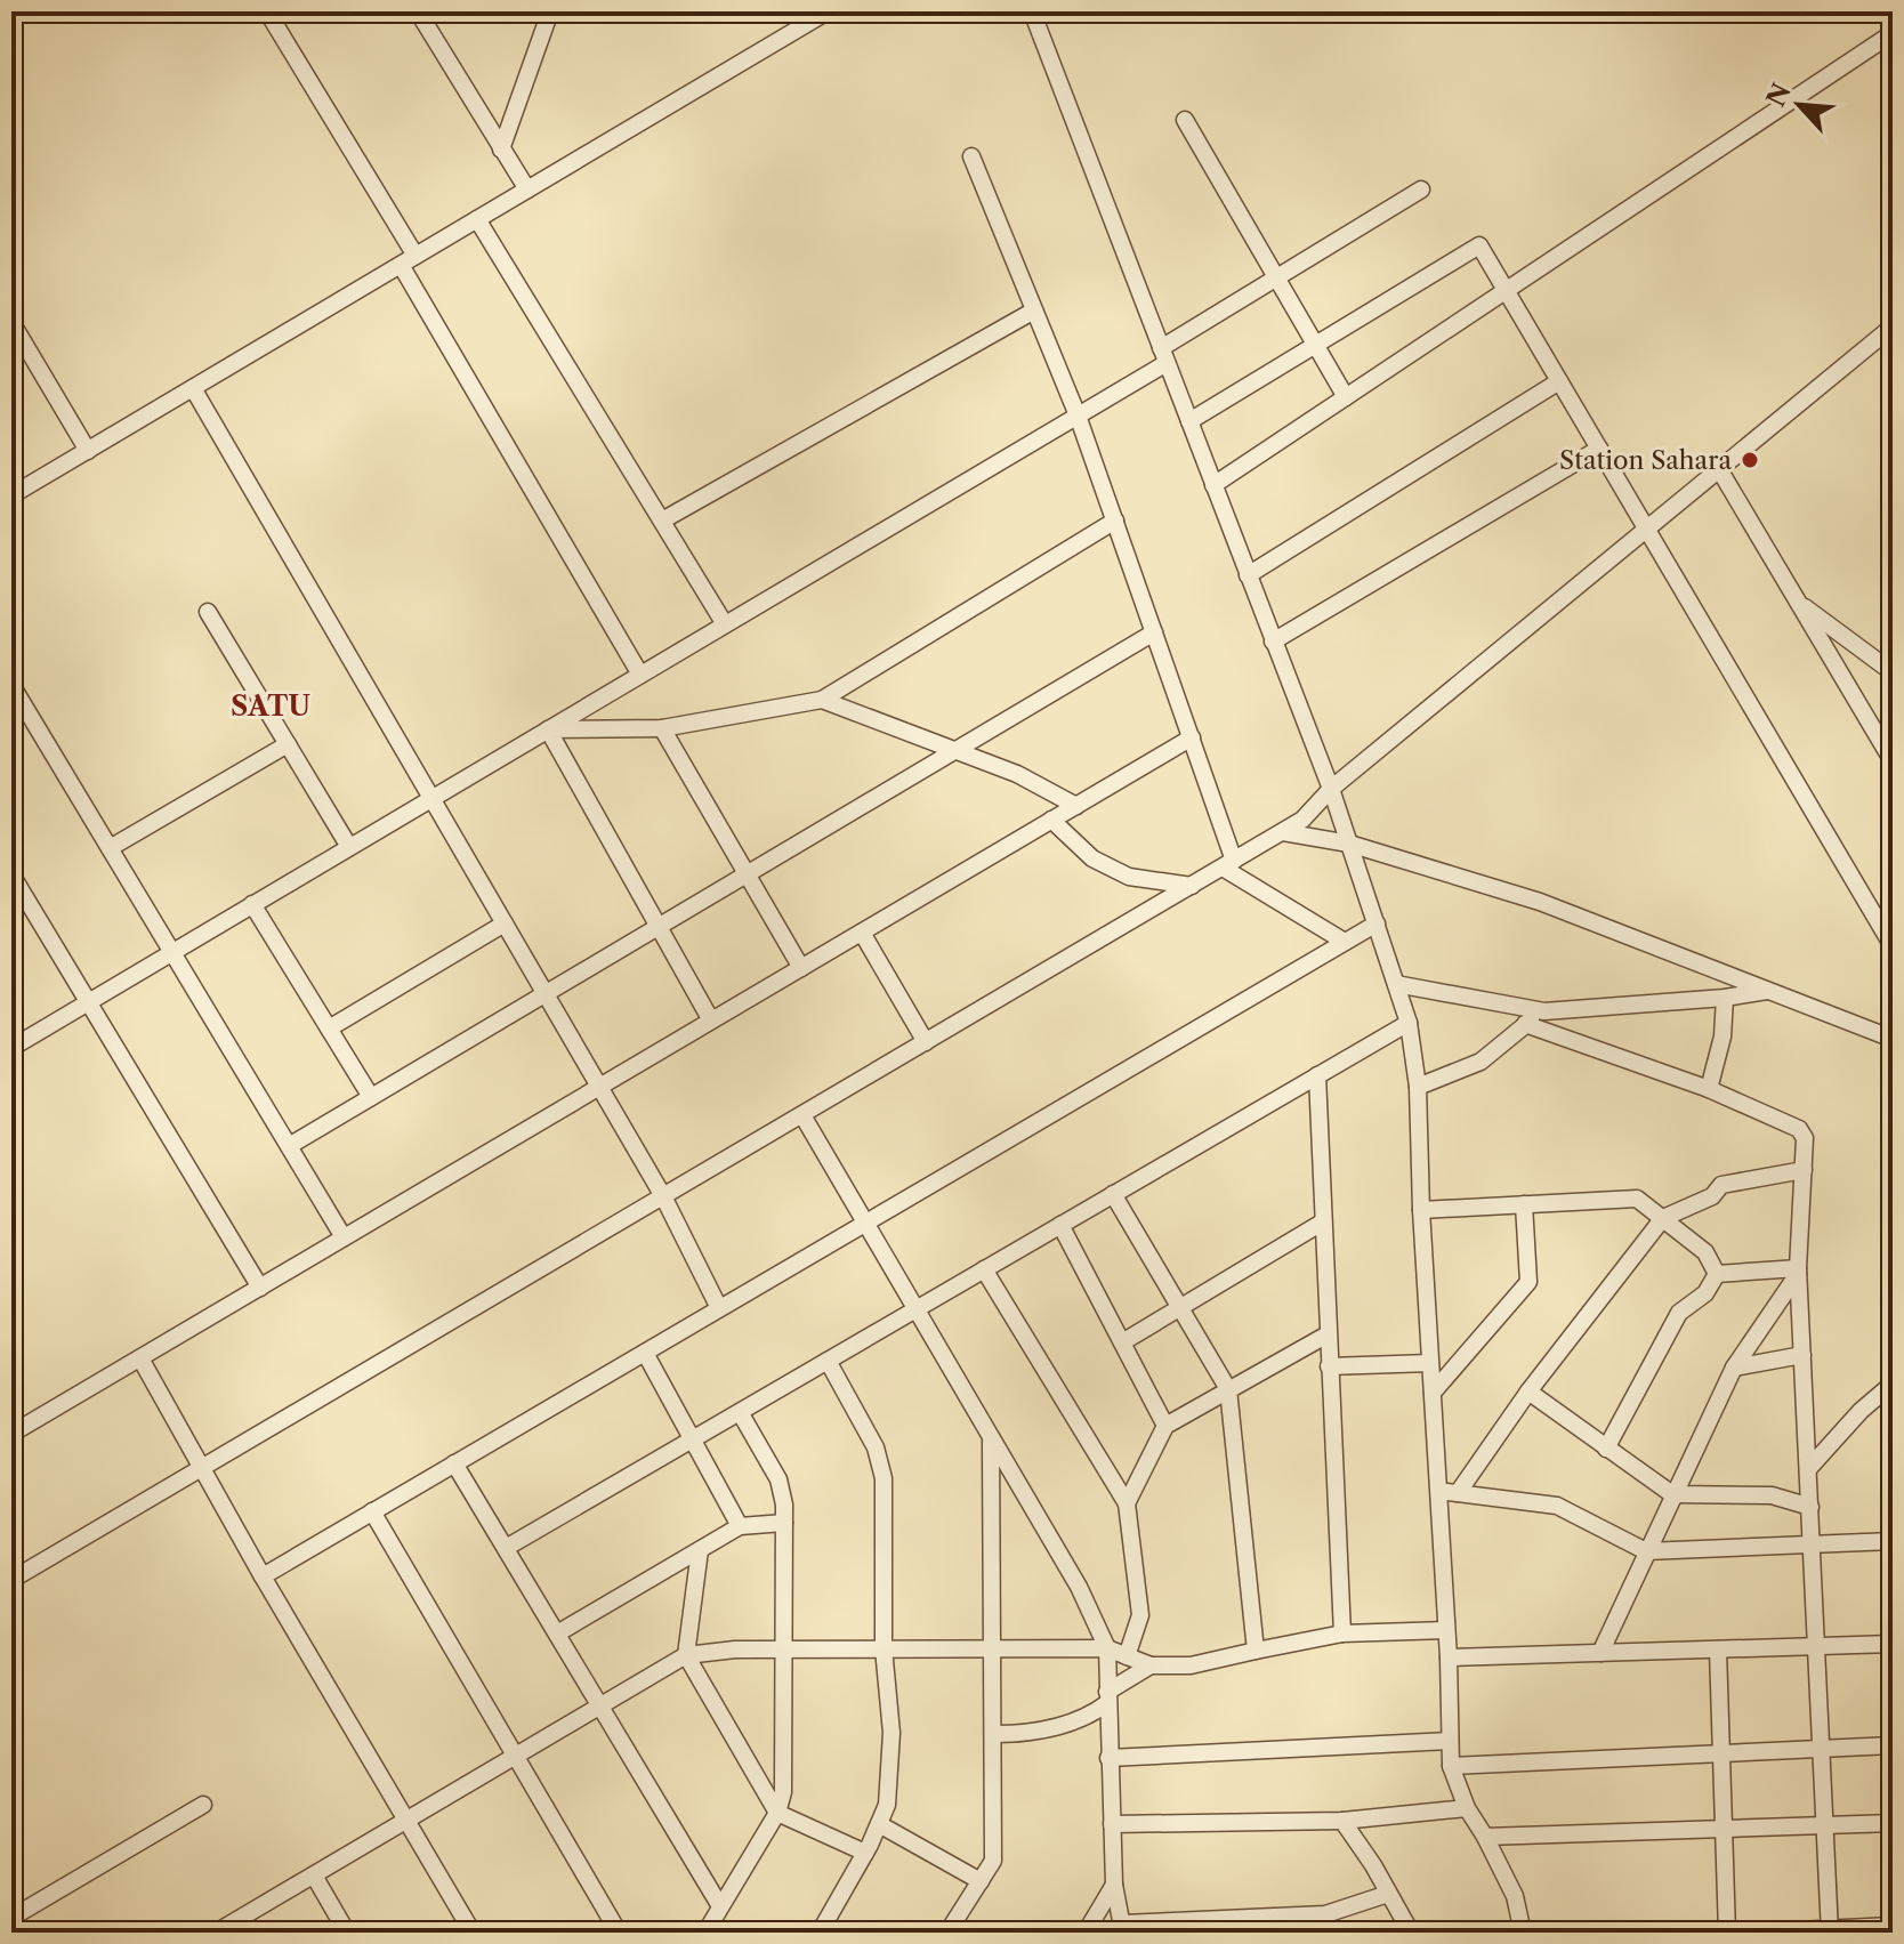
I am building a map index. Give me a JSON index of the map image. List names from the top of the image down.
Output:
{
  "districts": ["SATU"],
  "places": ["Station Sahara"],
  "north": "top left"
}
